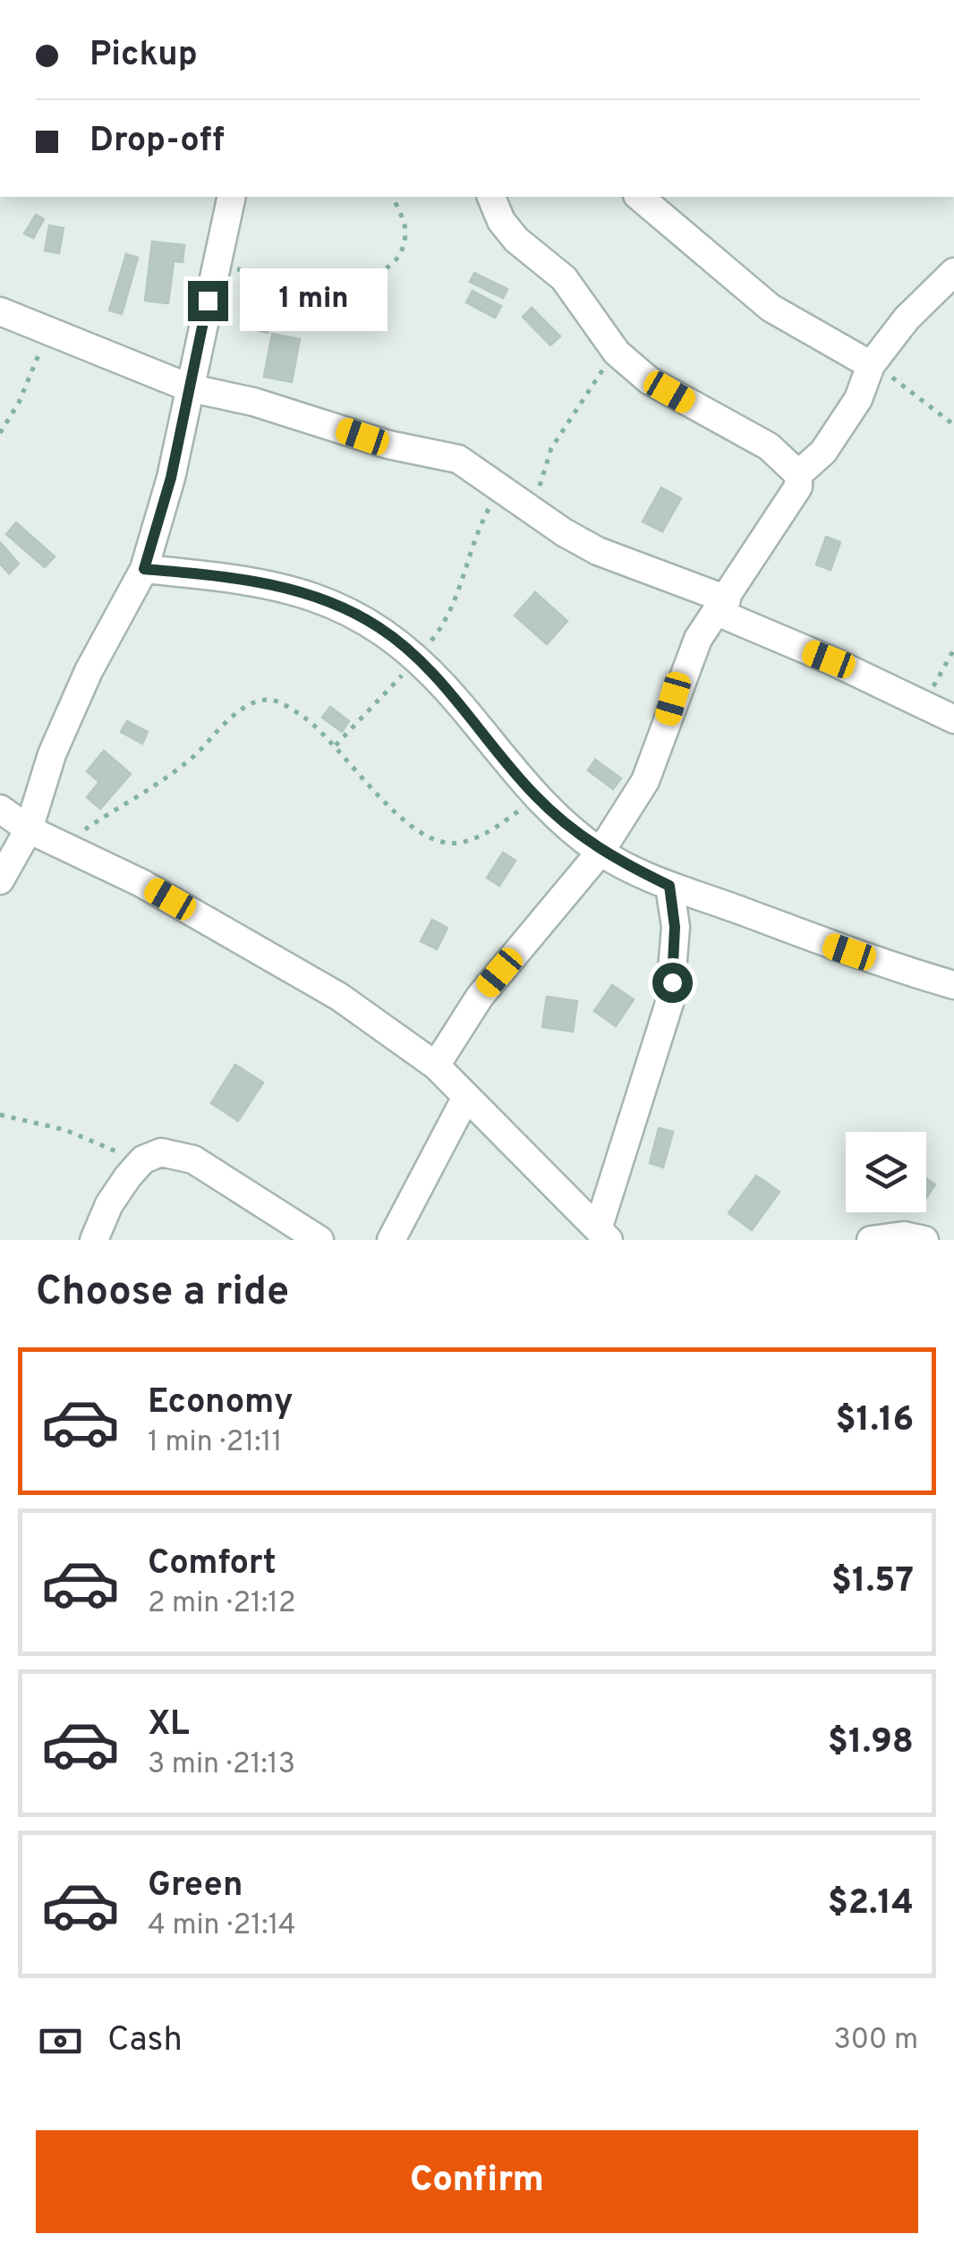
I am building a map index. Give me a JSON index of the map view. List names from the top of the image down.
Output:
{
  "page": {
    "banner": ["Pickup", "Drop-off"],
    "bubble": "1 min",
    "heading": "Choose a ride",
    "list": [
      {
        "name": "Economy",
        "note": "1 min · 21:11",
        "value": "$1.16"
      },
      {
        "name": "Comfort",
        "note": "2 min · 21:12",
        "value": "$1.57"
      },
      {
        "name": "XL",
        "note": "3 min · 21:13",
        "value": "$1.98"
      },
      {
        "name": "Green",
        "note": "4 min · 21:14",
        "value": "$2.14"
      }
    ],
    "pay": ["Cash", "300 m"],
    "buttons": "Confirm"
  }
}
